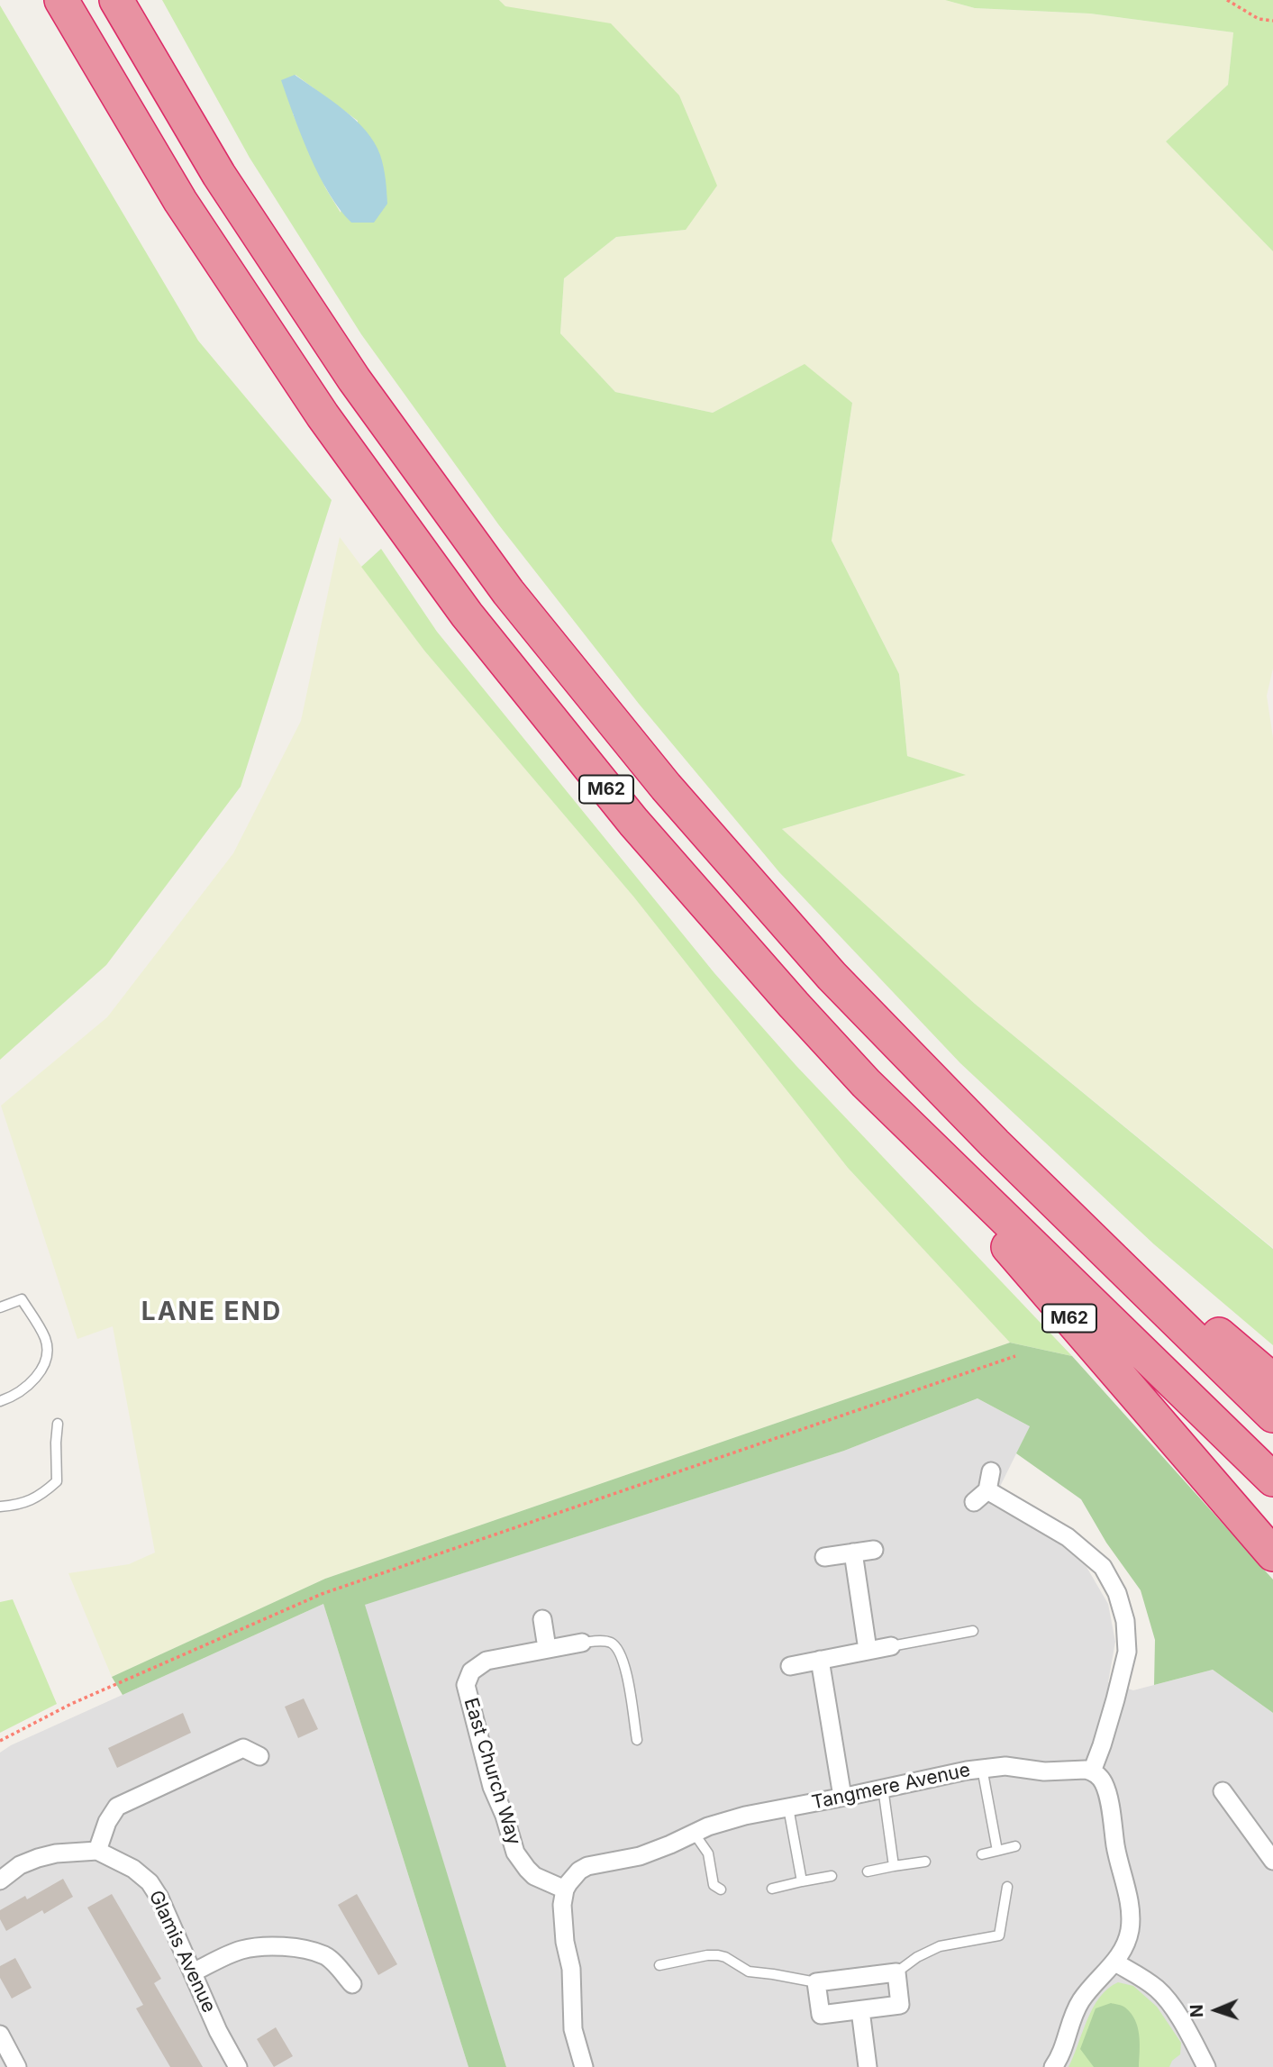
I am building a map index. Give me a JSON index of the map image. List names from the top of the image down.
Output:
{
  "streets": {
    "highway": ["M62"],
    "street": ["East Church Way", "Tangmere Avenue", "Glamis Avenue"]
  },
  "crossings": [
    ["East Church Way", "Tangmere Avenue"]
  ],
  "districts": ["LANE END"],
  "north": "left"
}
